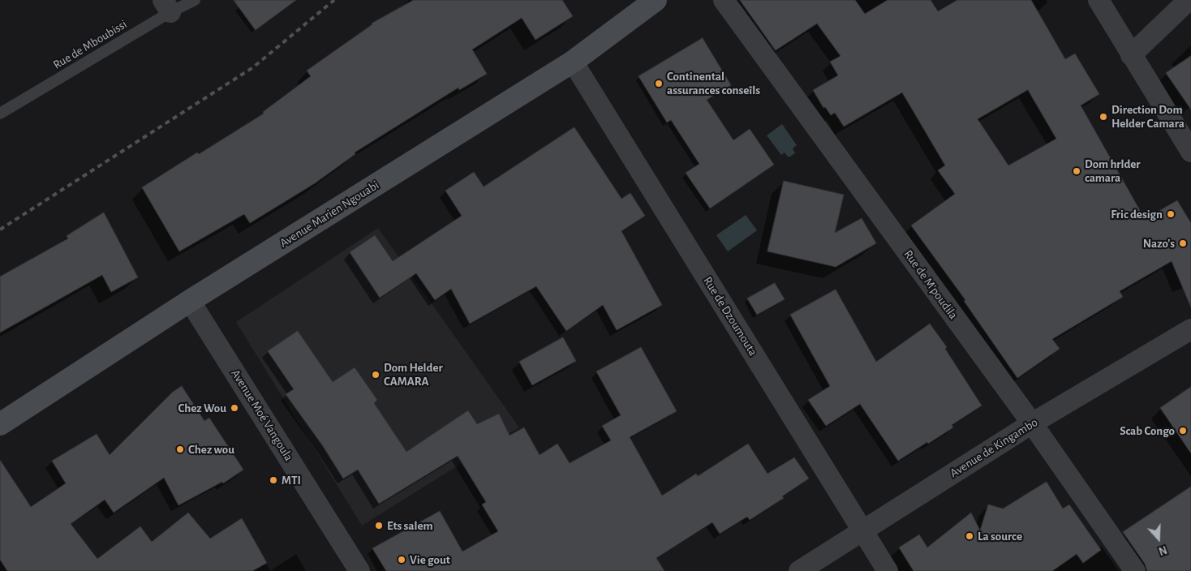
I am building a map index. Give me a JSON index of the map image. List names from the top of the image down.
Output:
{
  "streets": {
    "street": [
      "Avenue Marien Ngouabi",
      "Rue de M'poudila",
      "Rue de Dzoumouta",
      "Avenue Moé Vangoula",
      "Avenue de Kingambo"
    ],
    "lane": ["Rue de Mboubissi"]
  },
  "crossings": [
    ["Avenue Marien Ngouabi", "Rue de Dzoumouta"],
    ["Avenue Marien Ngouabi", "Avenue Moé Vangoula"],
    ["Rue de M'poudila", "Avenue de Kingambo"],
    ["Rue de Dzoumouta", "Avenue de Kingambo"]
  ],
  "places": [
    "Continental assurances conseîls",
    "Direction Dom Helder Camara",
    "Dom hrlder camara",
    "Fric design",
    "Nazo's",
    "Dom Helder CAMARA",
    "Chez Wou",
    "Scab Congo",
    "Chez wou",
    "MTI",
    "Ets salem",
    "La source",
    "Vie gout"
  ],
  "north": "bottom"
}
